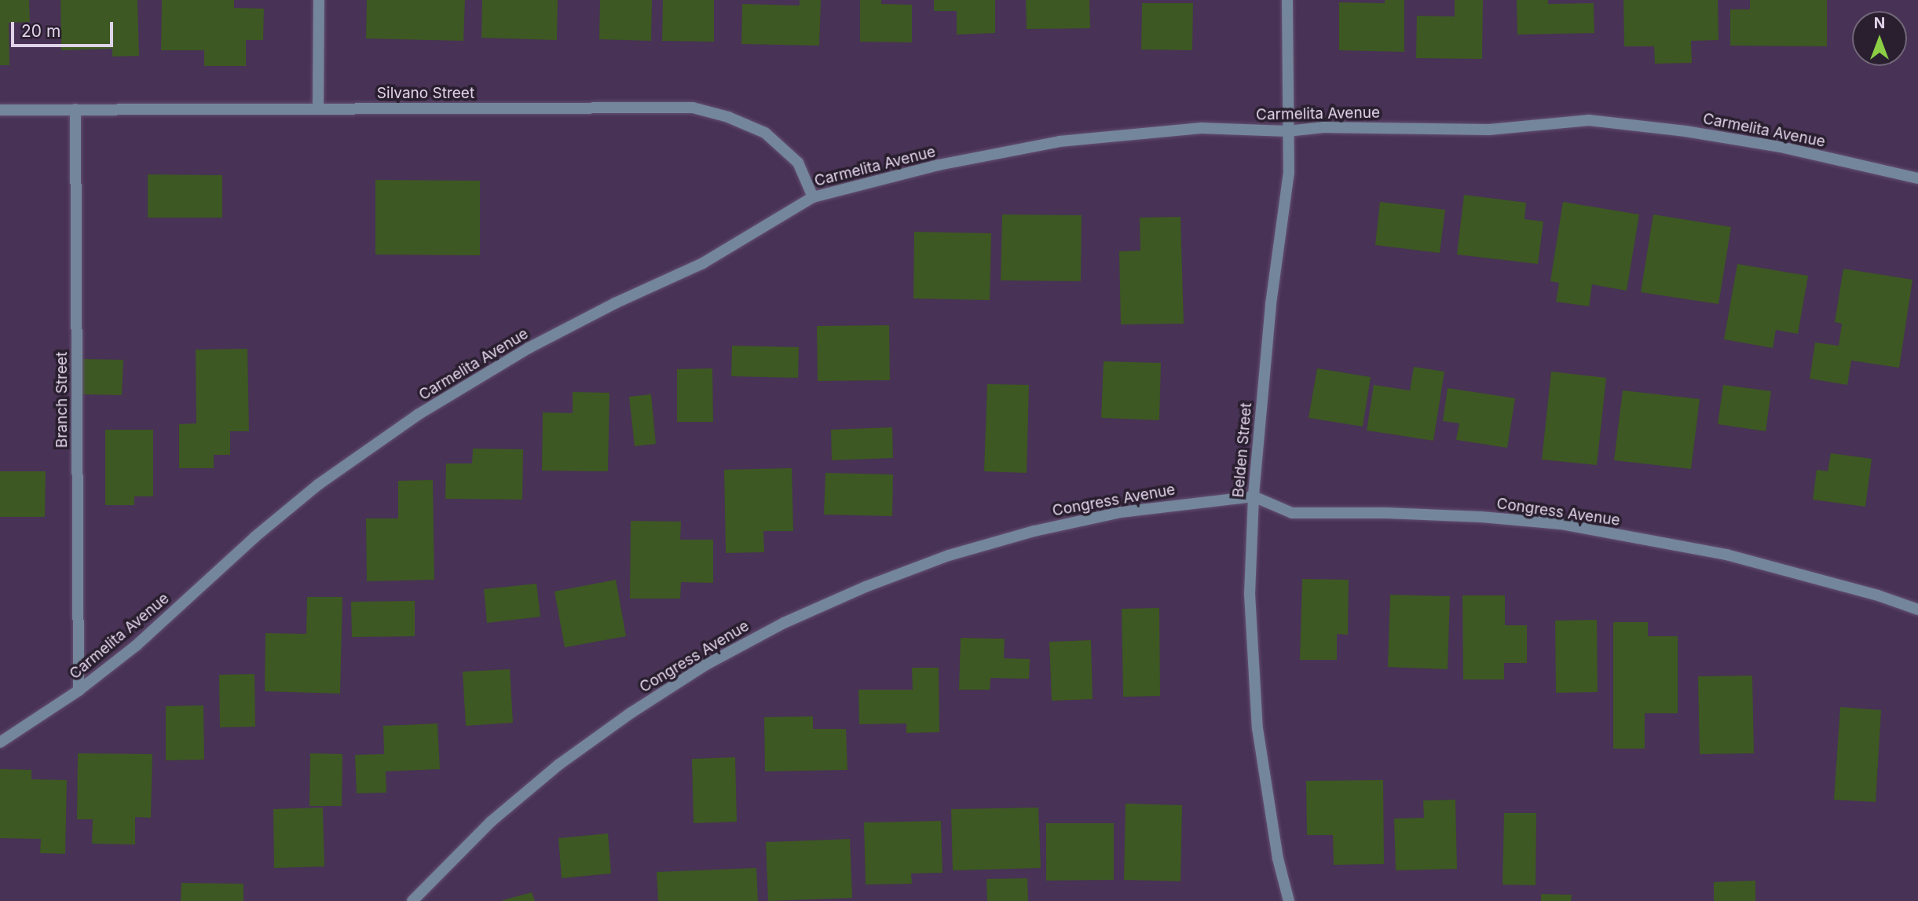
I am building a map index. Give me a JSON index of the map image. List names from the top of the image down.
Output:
{
  "streets": {
    "street": [
      "Silvano Street",
      "Carmelita Avenue",
      "Branch Street",
      "Belden Street",
      "Congress Avenue"
    ]
  },
  "crossings": [
    ["Silvano Street", "Carmelita Avenue"],
    ["Silvano Street", "Branch Street"],
    ["Carmelita Avenue", "Branch Street"],
    ["Carmelita Avenue", "Belden Street"],
    ["Belden Street", "Congress Avenue"]
  ],
  "scale_bar": "20 m",
  "north": "top"
}
